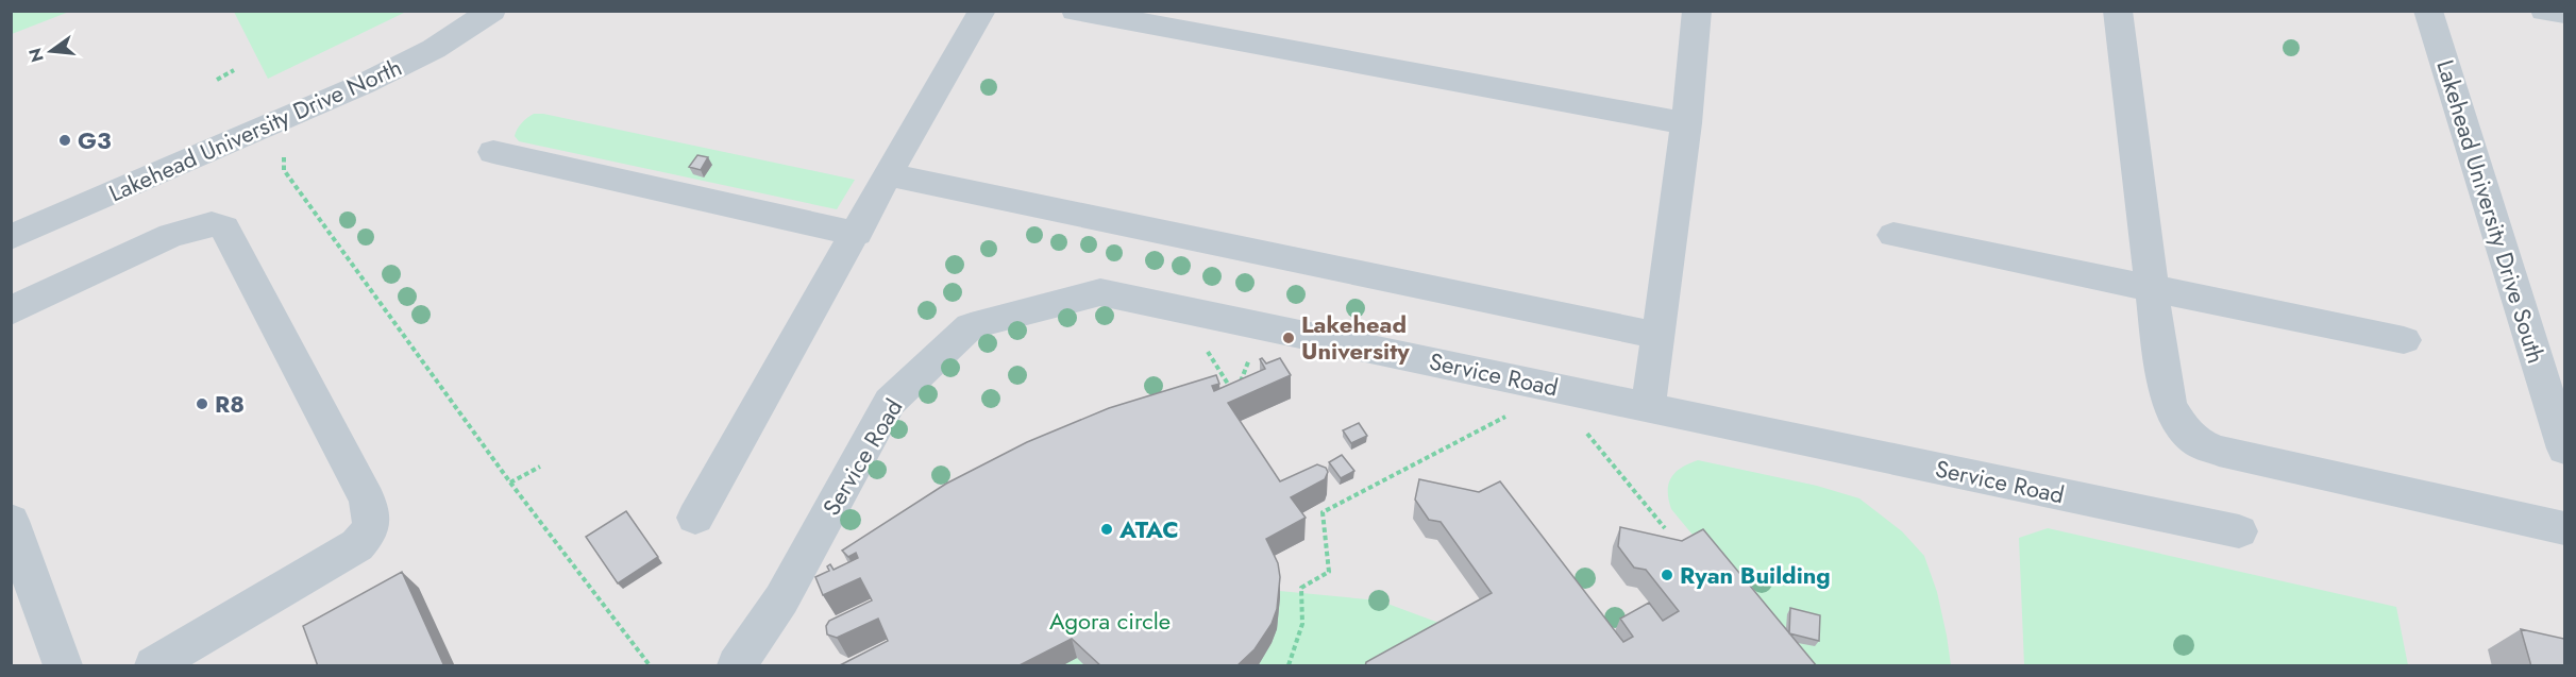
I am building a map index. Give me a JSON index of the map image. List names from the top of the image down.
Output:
{
  "streets": {
    "lane": ["Lakehead University Drive North", "Lakehead University Drive South", "Service Road"]
  },
  "parks": ["Agora circle"],
  "places": [
    "G3",
    "Lakehead University",
    "R8",
    "ATAC",
    "Ryan Building"
  ],
  "north": "left"
}
